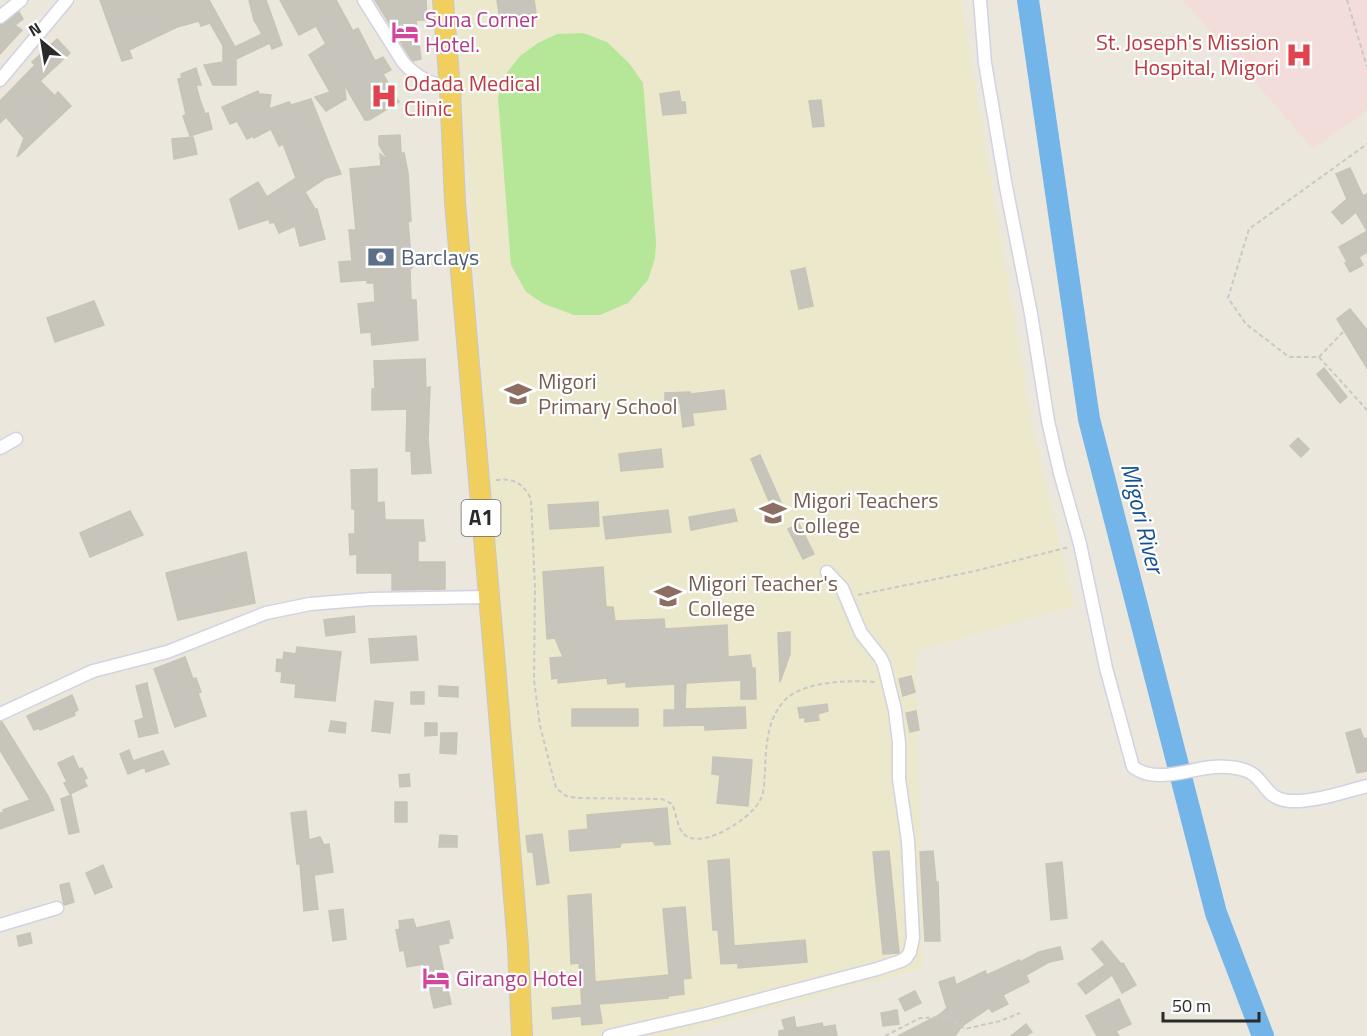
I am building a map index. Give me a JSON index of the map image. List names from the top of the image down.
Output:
{
  "streets": {
    "highway": ["A1"]
  },
  "water": ["Migori River"],
  "places": {
    "hotel": ["Suna Corner Hotel.", "Girango Hotel"],
    "hospital": ["St. Joseph's Mission Hospital, Migori", "Odada Medical Clinic"],
    "bank": ["Barclays"],
    "school or university": ["Migori Primary School", "Migori Teachers College", "Migori Teacher's College"]
  },
  "scale_bar": "50 m",
  "north": "top left"
}
